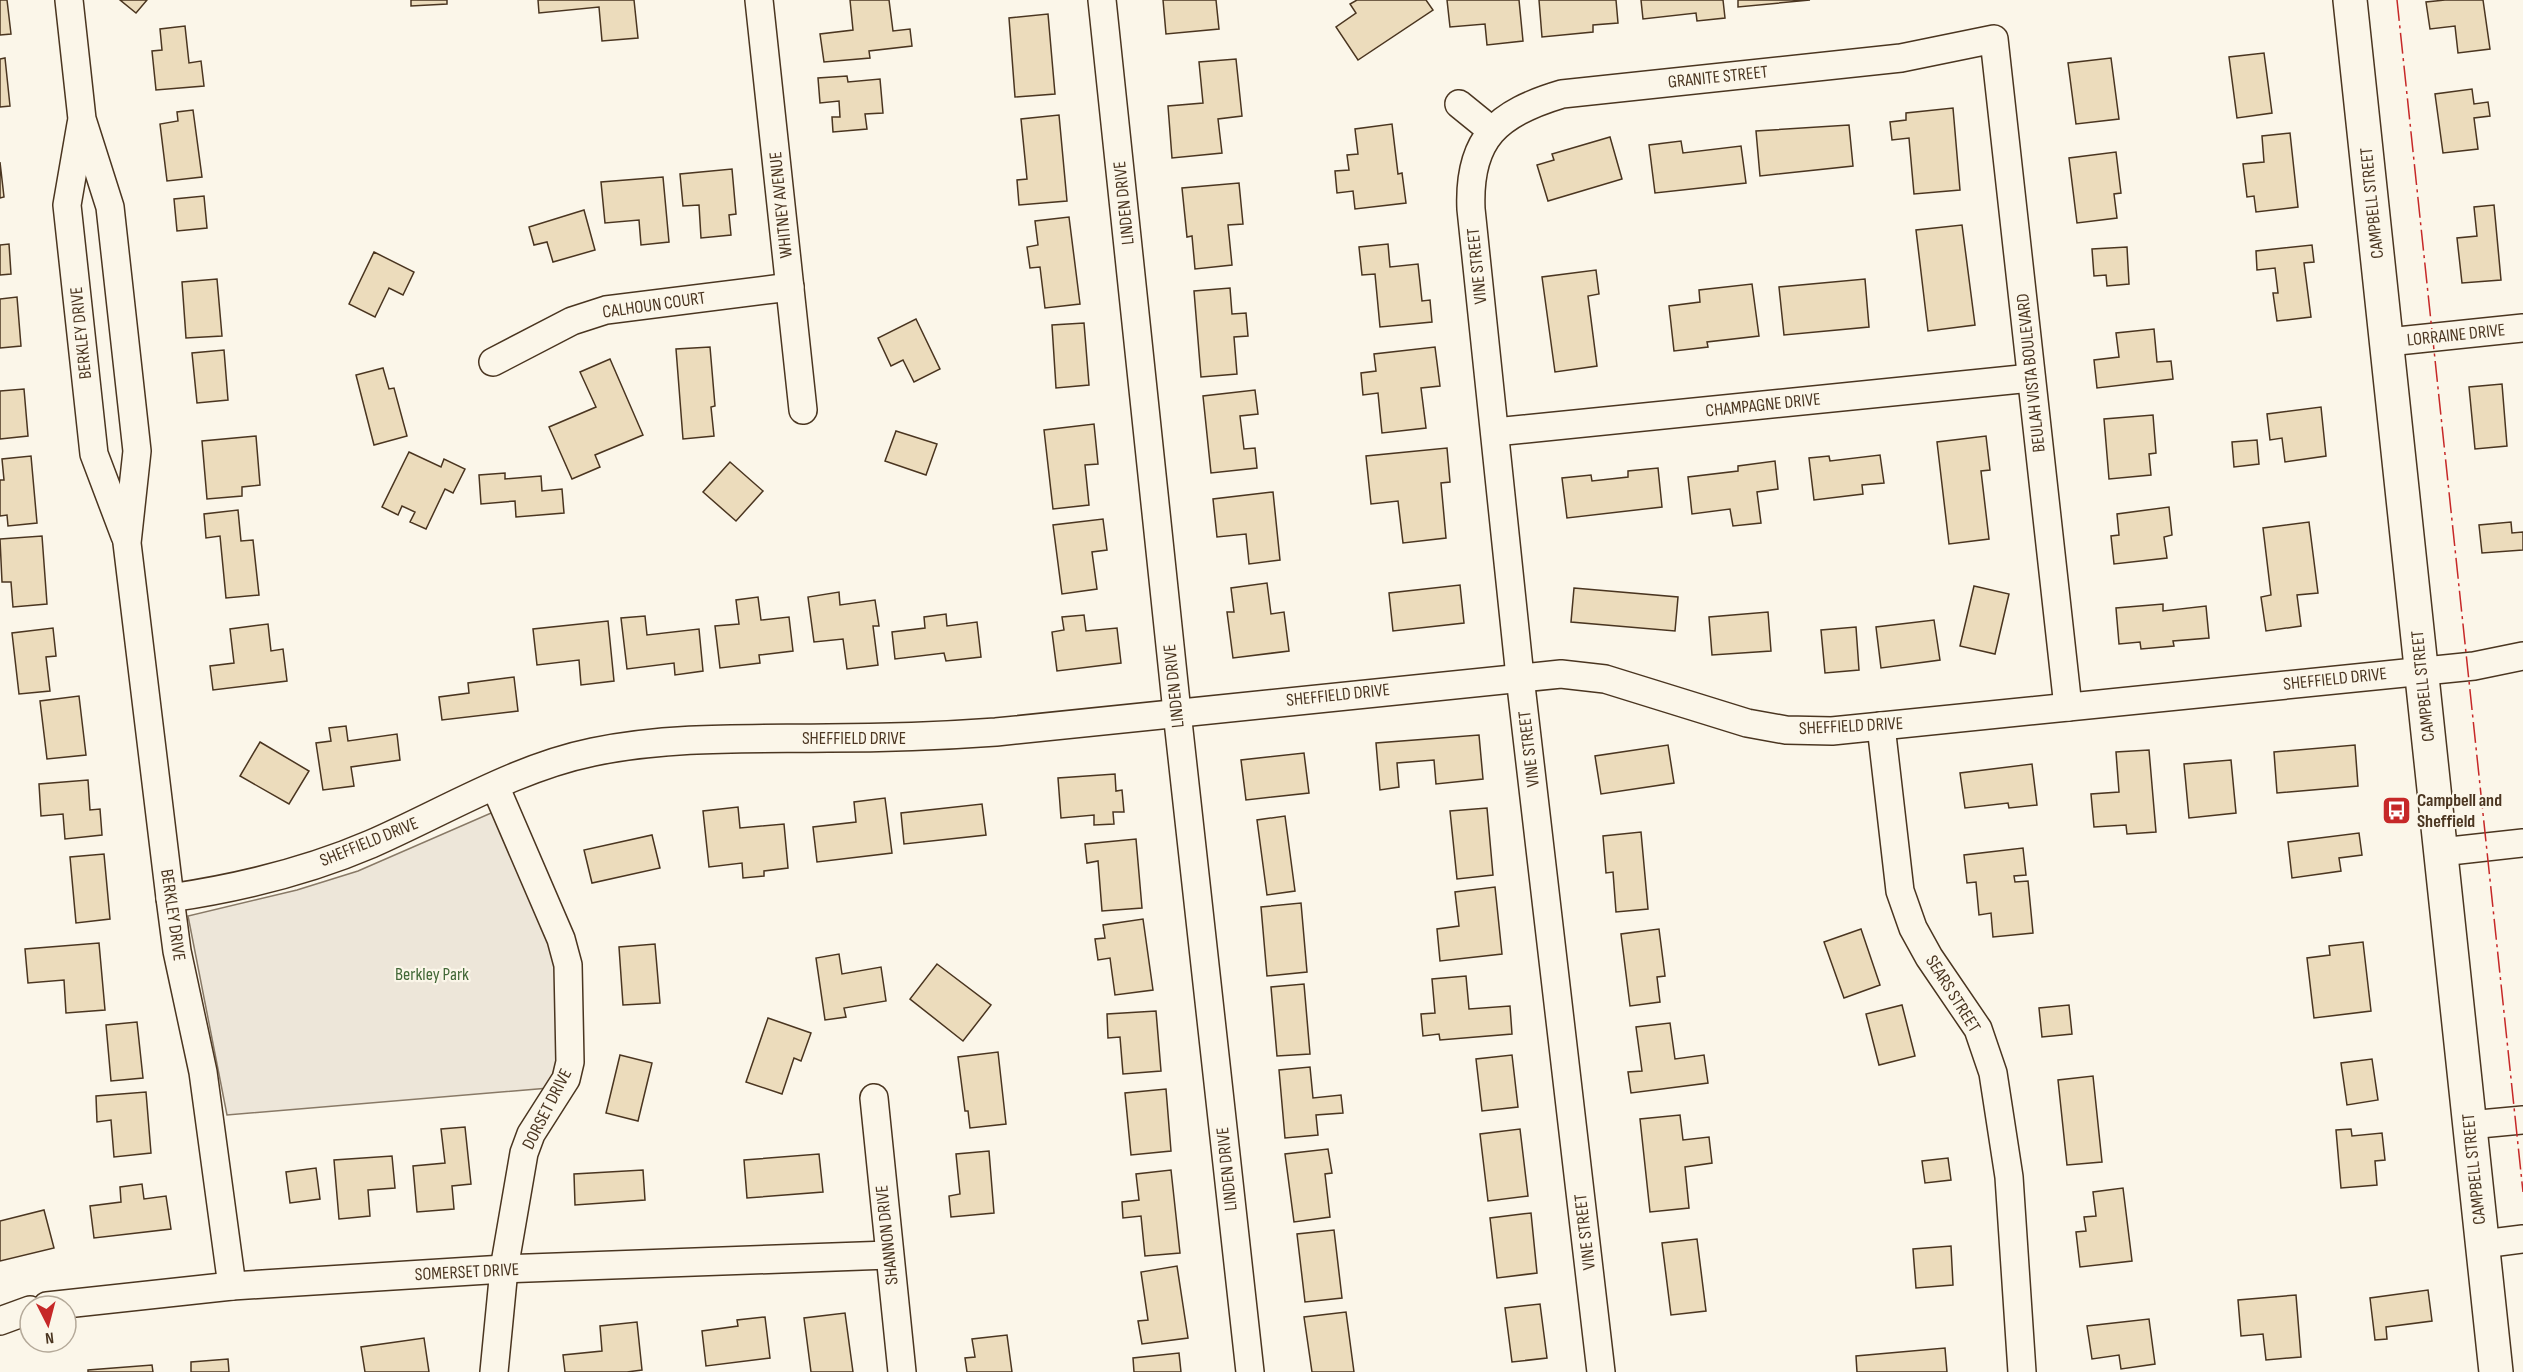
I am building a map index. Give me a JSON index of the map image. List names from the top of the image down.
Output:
{
  "streets": {
    "main road": ["CAMPBELL STREET"],
    "street": [
      "GRANITE STREET",
      "LINDEN DRIVE",
      "WHITNEY AVENUE",
      "VINE STREET",
      "CALHOUN COURT",
      "BERKLEY DRIVE",
      "LORRAINE DRIVE",
      "BEULAH VISTA BOULEVARD",
      "CHAMPAGNE DRIVE",
      "SHEFFIELD DRIVE",
      "SEARS STREET",
      "DORSET DRIVE",
      "SHANNON DRIVE",
      "SOMERSET DRIVE"
    ]
  },
  "crossings": [
    ["GRANITE STREET", "VINE STREET"],
    ["GRANITE STREET", "BEULAH VISTA BOULEVARD"],
    ["LINDEN DRIVE", "SHEFFIELD DRIVE"],
    ["CAMPBELL STREET", "LORRAINE DRIVE"],
    ["CAMPBELL STREET", "SHEFFIELD DRIVE"],
    ["WHITNEY AVENUE", "CALHOUN COURT"],
    ["VINE STREET", "CHAMPAGNE DRIVE"],
    ["VINE STREET", "SHEFFIELD DRIVE"],
    ["BERKLEY DRIVE", "SHEFFIELD DRIVE"],
    ["BERKLEY DRIVE", "SOMERSET DRIVE"],
    ["BEULAH VISTA BOULEVARD", "CHAMPAGNE DRIVE"],
    ["BEULAH VISTA BOULEVARD", "SHEFFIELD DRIVE"],
    ["SHEFFIELD DRIVE", "SEARS STREET"],
    ["SHEFFIELD DRIVE", "DORSET DRIVE"],
    ["DORSET DRIVE", "SOMERSET DRIVE"],
    ["SHANNON DRIVE", "SOMERSET DRIVE"]
  ],
  "parks": ["Berkley Park"],
  "places": {
    "bus stop": ["Campbell and Sheffield"]
  },
  "north": "bottom"
}
